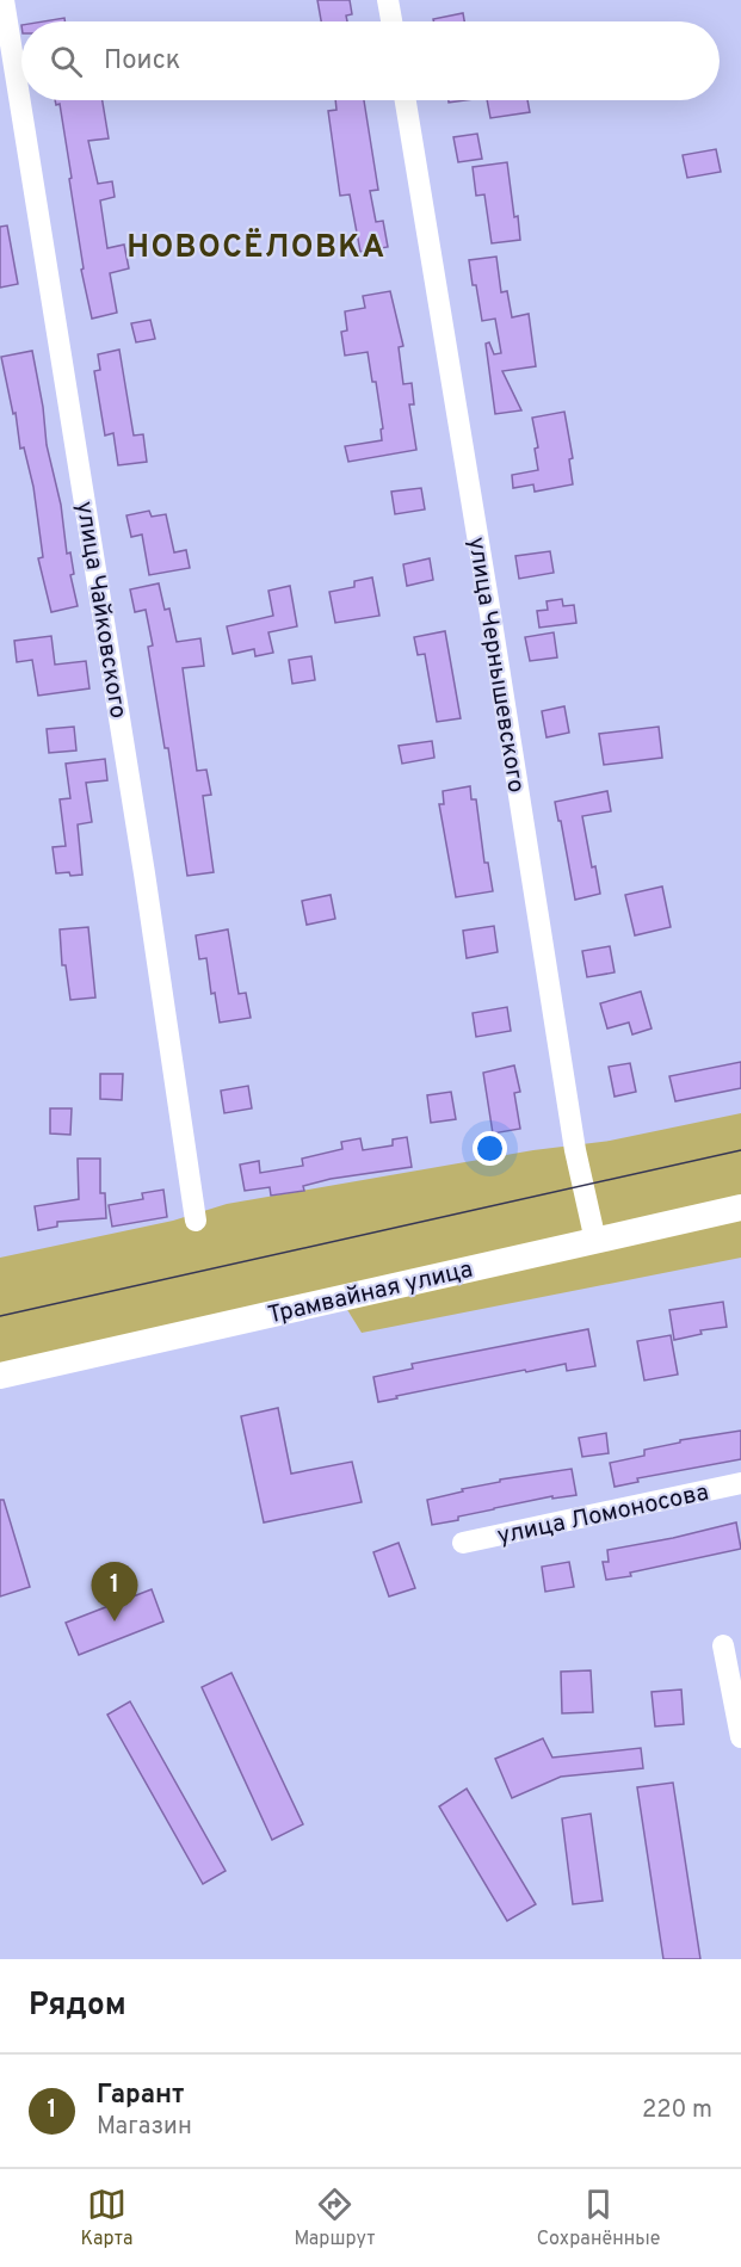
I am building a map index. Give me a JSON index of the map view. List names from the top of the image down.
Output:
{
  "streets": {
    "main road": ["Трамвайная улица"],
    "street": ["улица Чайковского", "улица Чернышевского", "улица Ломоносова"]
  },
  "crossings": [
    ["улица Чернышевского", "Трамвайная улица"]
  ],
  "districts": ["НОВОСЁЛОВКА"],
  "page": {
    "search": "Поиск",
    "pins": "1",
    "heading": "Рядом",
    "list": [
      {
        "mark": "1",
        "name": "Гарант",
        "note": "Магазин",
        "value": "220 m"
      }
    ],
    "nav": ["Карта", "Маршрут", "Сохранённые"]
  }
}
